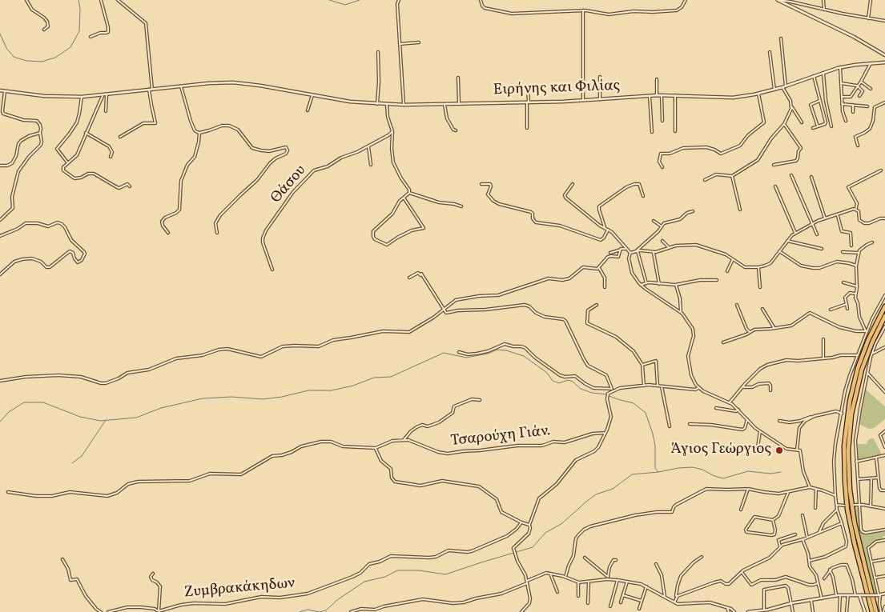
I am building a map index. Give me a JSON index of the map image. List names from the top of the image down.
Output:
{
  "streets": {
    "street": [
      "Ειρήνης και Φιλίας",
      "Θάσου",
      "Τσαρούχη Γιάν.",
      "Ζυμβρακάκηδων"
    ]
  },
  "places": ["Άγιος Γεώργιος"]
}
